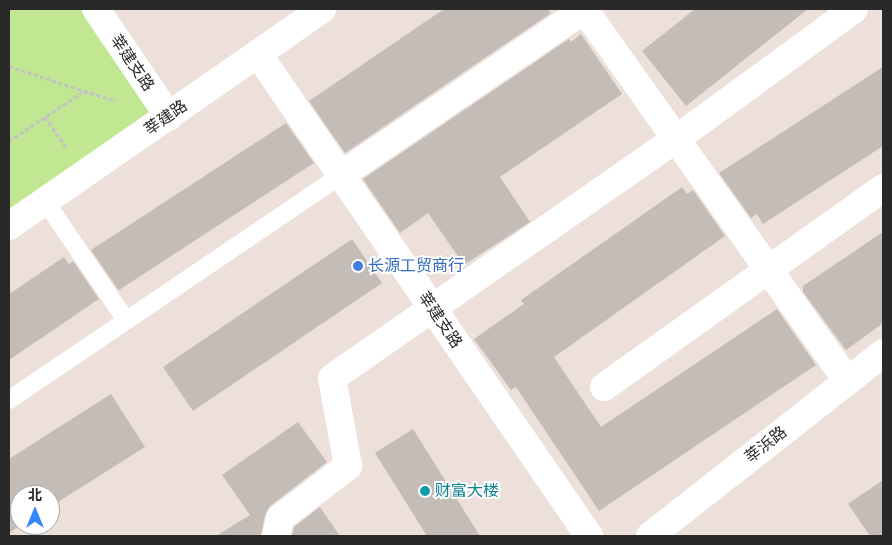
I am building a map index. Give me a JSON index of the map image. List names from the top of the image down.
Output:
{
  "streets": {
    "street": ["莘建支路", "莘建路", "莘浜路"]
  },
  "crossings": [
    ["莘建支路", "莘建路"]
  ],
  "places": ["长源工贸商行", "财富大楼"],
  "north": "top"
}
